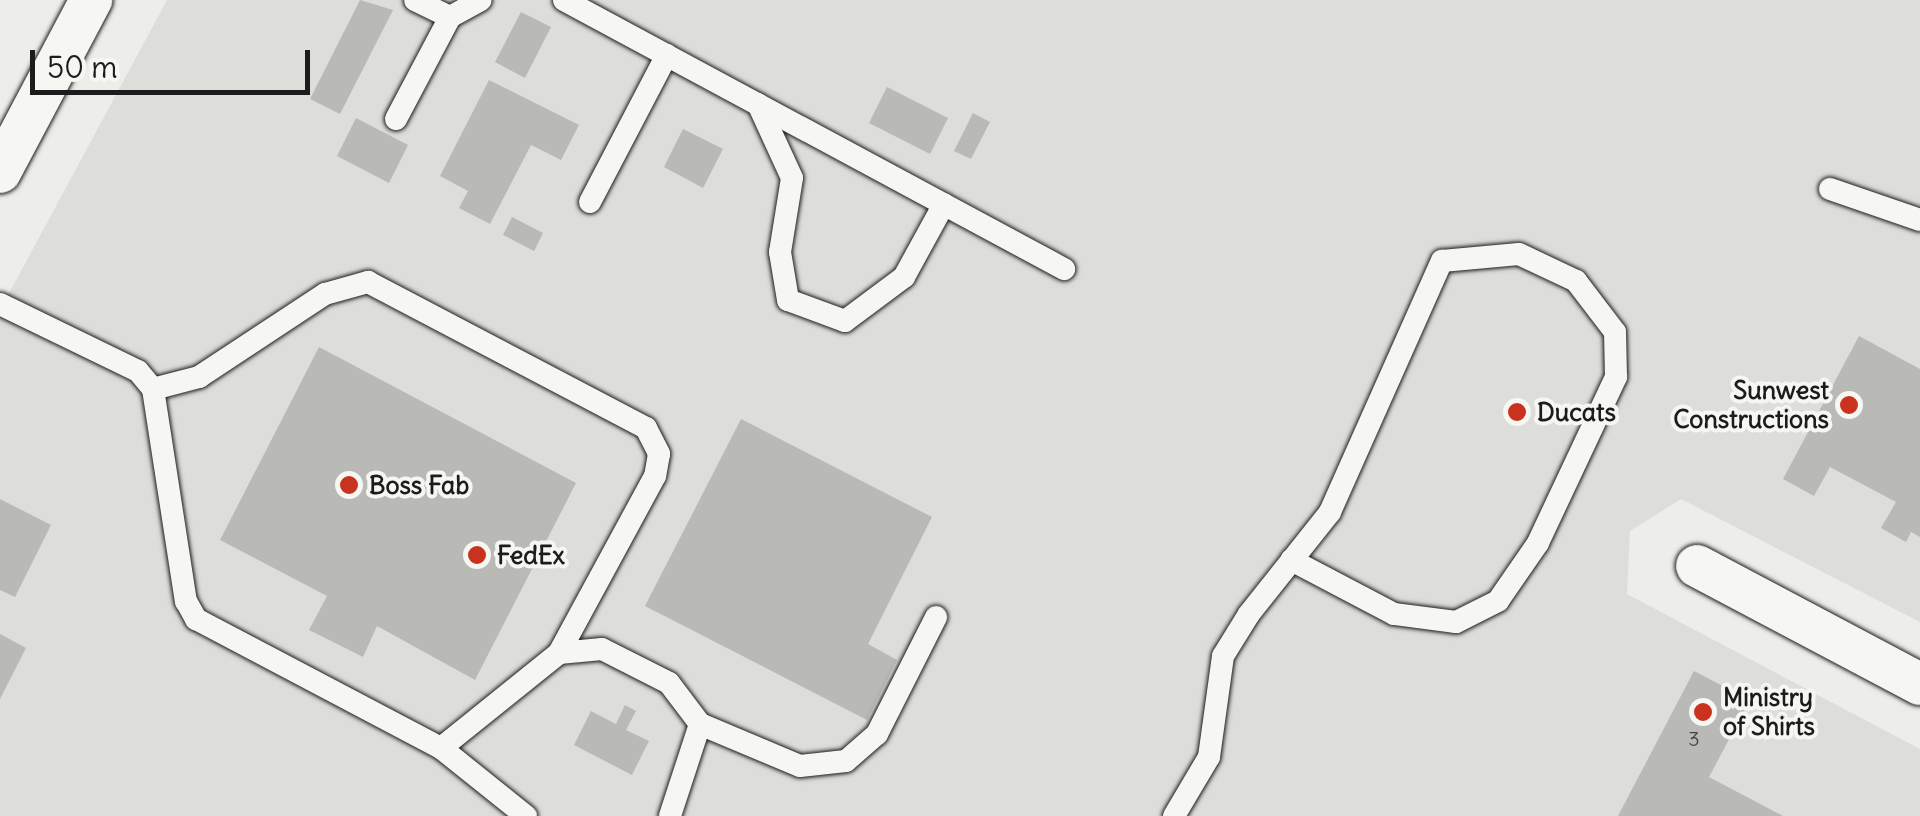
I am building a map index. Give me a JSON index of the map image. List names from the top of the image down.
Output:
{
  "places": [
    "Sunwest Constructions",
    "Ducats",
    "Boss Fab",
    "FedEx",
    "Ministry of Shirts"
  ],
  "house_numbers": ["3"],
  "scale_bar": "50 m"
}
